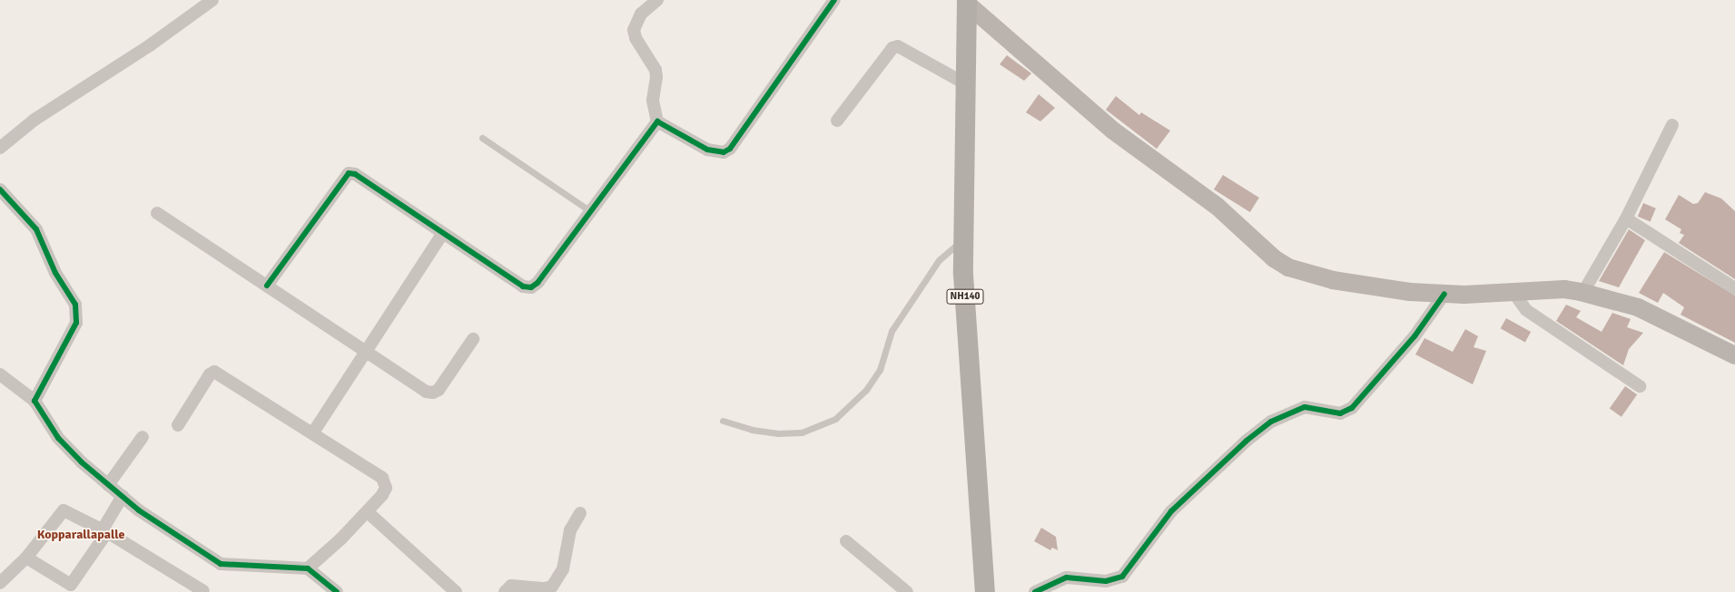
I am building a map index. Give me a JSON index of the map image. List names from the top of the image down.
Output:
{
  "streets": {
    "highway": ["NH140"]
  },
  "districts": ["Kopparallapalle"]
}
